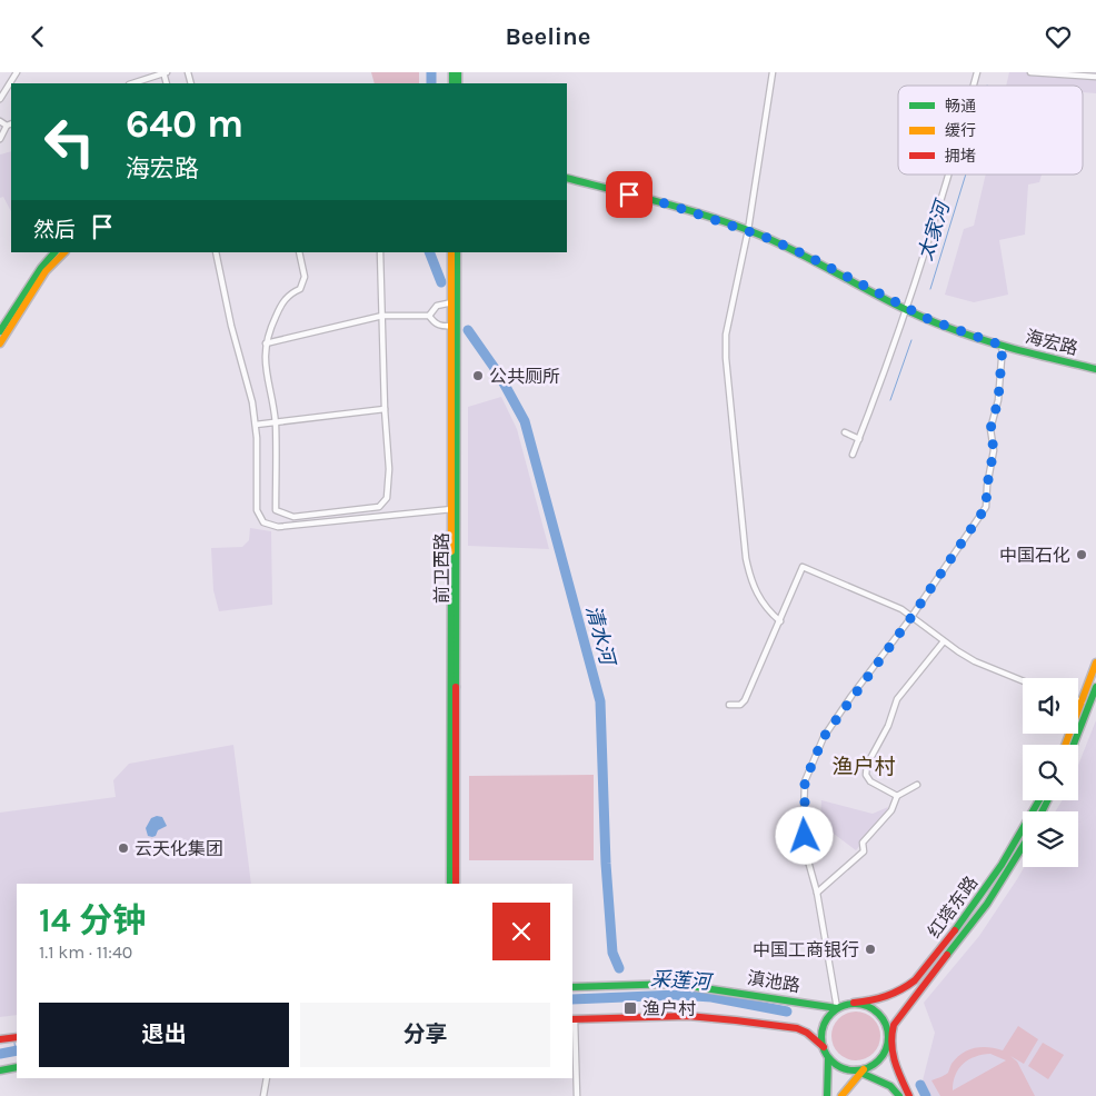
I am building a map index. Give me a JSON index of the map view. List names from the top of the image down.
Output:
{
  "streets": {
    "main road": [
      "海宏路",
      "前卫西路",
      "红塔东路",
      "滇池路"
    ]
  },
  "crossings": [
    ["红塔东路", "滇池路"]
  ],
  "districts": ["渔户村"],
  "water": ["太家河", "清水河", "采莲河"],
  "places": {
    "other": [
      "公共厕所",
      "中国石化",
      "云天化集团",
      "中国工商银行"
    ],
    "transit": ["渔户村"]
  },
  "legend": ["畅通", "缓行", "拥堵"],
  "page": {
    "header": "Beeline",
    "turn": ["640 m", "海宏路"],
    "then": "然后",
    "heading": ["14 分钟", "1.1 km · 11:40"],
    "buttons": ["退出", "分享"]
  }
}
